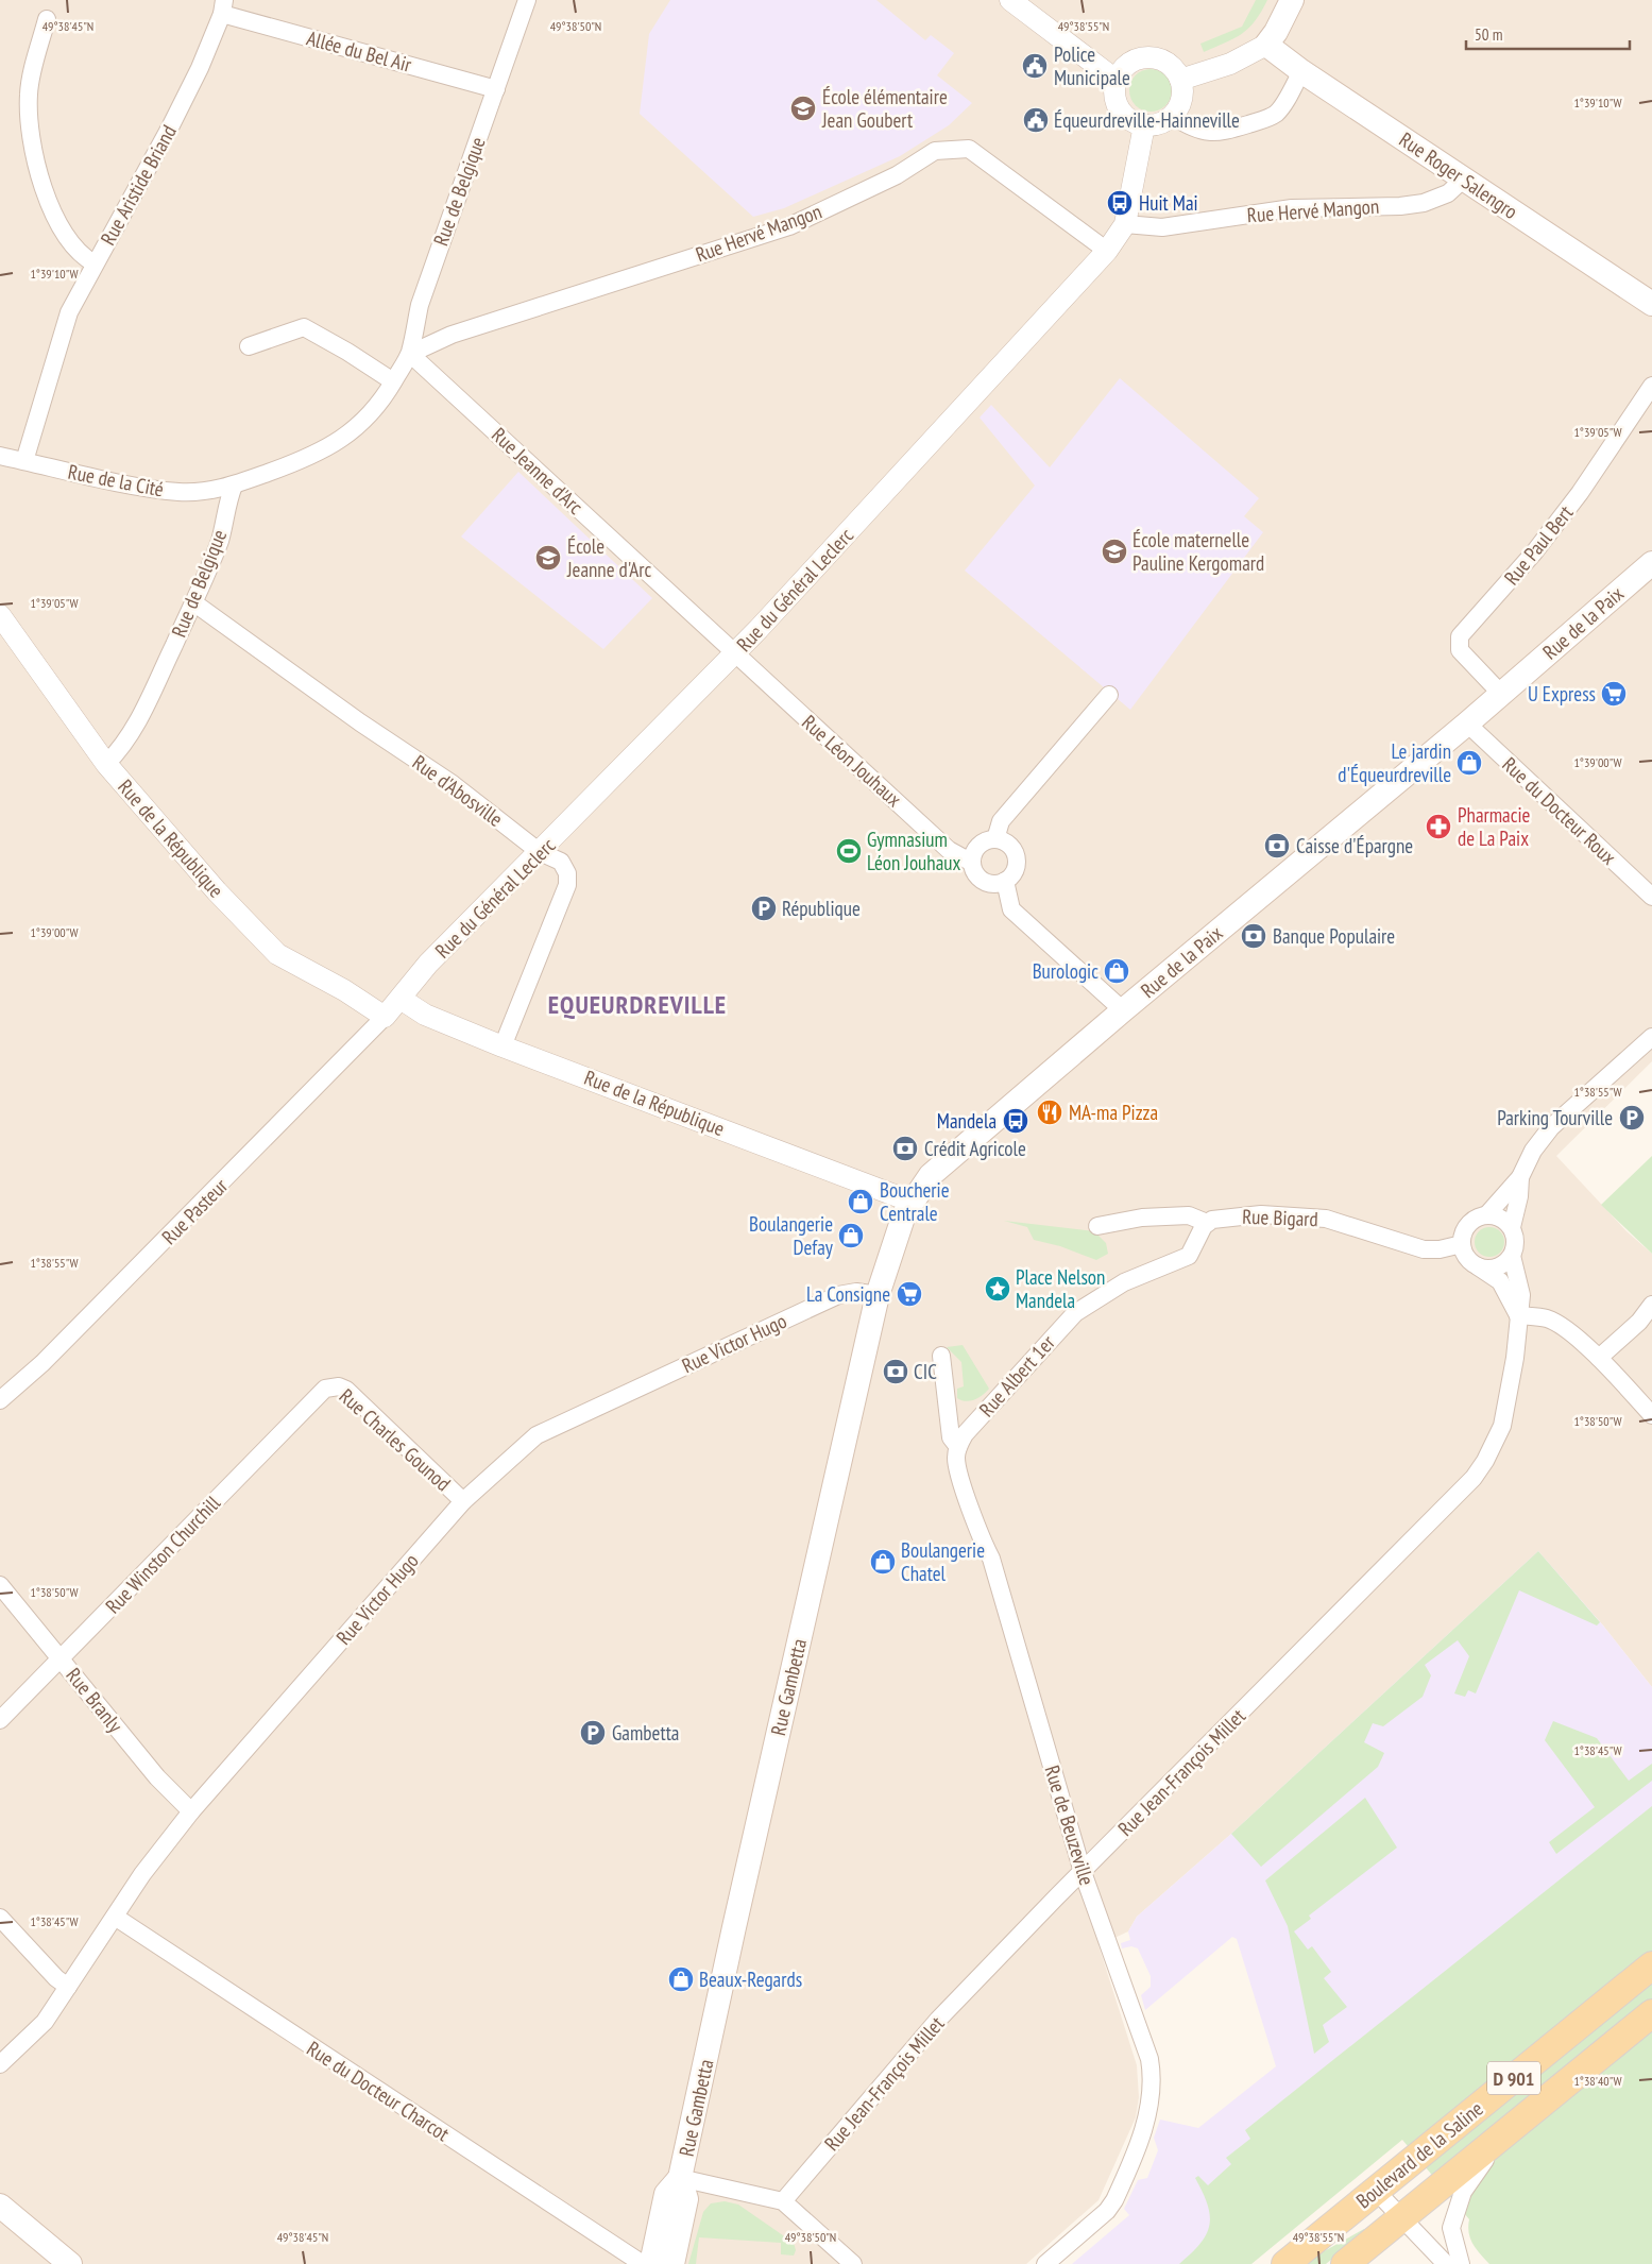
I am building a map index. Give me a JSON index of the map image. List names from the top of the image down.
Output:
{
  "streets": {
    "main road": [
      "Rue Roger Salengro",
      "Rue de la Paix",
      "Rue Gambetta",
      "D 901",
      "Boulevard de la Saline"
    ],
    "street": [
      "Allée du Bel Air",
      "Rue Aristide Briand",
      "Rue de Belgique",
      "Rue Hervé Mangon",
      "Rue Jeanne d'Arc",
      "Rue de la Cité",
      "Rue Paul Bert",
      "Rue du Général Leclerc",
      "Rue Léon Jouhaux",
      "Rue d'Abosville",
      "Rue du Docteur Roux",
      "Rue de la République",
      "Rue Pasteur",
      "Rue Bigard",
      "Rue Victor Hugo",
      "Rue Albert 1er",
      "Rue Charles Gounod",
      "Rue Winston Churchill",
      "Rue Branly",
      "Rue Jean-François Millet",
      "Rue de Beuzeville",
      "Rue du Docteur Charcot"
    ]
  },
  "crossings": [
    ["Allée du Bel Air", "Rue Aristide Briand"],
    ["Allée du Bel Air", "Rue de Belgique"],
    ["Rue Roger Salengro", "Rue Hervé Mangon"],
    ["Rue Aristide Briand", "Rue de la Cité"],
    ["Rue de Belgique", "Rue Hervé Mangon"],
    ["Rue de Belgique", "Rue Jeanne d'Arc"],
    ["Rue de Belgique", "Rue de la Cité"],
    ["Rue de Belgique", "Rue d'Abosville"],
    ["Rue de Belgique", "Rue de la République"],
    ["Rue Hervé Mangon", "Rue Jeanne d'Arc"],
    ["Rue Hervé Mangon", "Rue du Général Leclerc"],
    ["Rue Jeanne d'Arc", "Rue du Général Leclerc"],
    ["Rue Jeanne d'Arc", "Rue Léon Jouhaux"],
    ["Rue Paul Bert", "Rue de la Paix"],
    ["Rue du Général Leclerc", "Rue Léon Jouhaux"],
    ["Rue du Général Leclerc", "Rue d'Abosville"],
    ["Rue du Général Leclerc", "Rue de la République"],
    ["Rue du Général Leclerc", "Rue Pasteur"],
    ["Rue de la Paix", "Rue du Docteur Roux"],
    ["Rue de la Paix", "Rue de la République"],
    ["Rue de la Paix", "Rue Gambetta"],
    ["Rue d'Abosville", "Rue de la République"],
    ["Rue de la République", "Rue Pasteur"],
    ["Rue de la République", "Rue Gambetta"],
    ["Rue Bigard", "Rue Albert 1er"],
    ["Rue Bigard", "Rue Jean-François Millet"],
    ["Rue Victor Hugo", "Rue Charles Gounod"],
    ["Rue Victor Hugo", "Rue Gambetta"],
    ["Rue Victor Hugo", "Rue Branly"],
    ["Rue Victor Hugo", "Rue du Docteur Charcot"],
    ["Rue Albert 1er", "Rue de Beuzeville"],
    ["Rue Charles Gounod", "Rue Winston Churchill"],
    ["Rue Winston Churchill", "Rue Branly"],
    ["Rue Jean-François Millet", "Rue de Beuzeville"]
  ],
  "districts": ["EQUEURDREVILLE"],
  "places": {
    "public building": ["Police Municipale", "Équeurdreville-Hainneville"],
    "school or university": ["École élémentaire Jean Goubert", "École maternelle Pauline Kergomard", "École Jeanne d'Arc"],
    "bus stop": ["Huit Mai", "Mandela"],
    "supermarket": ["U Express", "La Consigne"],
    "shop": [
      "Le jardin d'Équeurdreville",
      "Burologic",
      "Boucherie Centrale",
      "Boulangerie Defay",
      "Boulangerie Chatel",
      "Beaux-Regards"
    ],
    "pharmacy": ["Pharmacie de La Paix"],
    "bank": [
      "Caisse d'Épargne",
      "Banque Populaire",
      "Crédit Agricole",
      "CIC"
    ],
    "sports": ["Gymnasium Léon Jouhaux"],
    "parking": ["République", "Parking Tourville", "Gambetta"],
    "restaurant": ["MA-ma Pizza"],
    "place": ["Place Nelson Mandela"]
  },
  "scale_bar": "50 m",
  "coordinates": [
    "49°38'45\"N",
    "49°38'50\"N",
    "49°38'55\"N",
    "1°39'10\"W",
    "1°39'05\"W",
    "1°39'00\"W",
    "1°38'55\"W",
    "1°38'50\"W",
    "1°38'45\"W",
    "1°38'40\"W"
  ]
}
